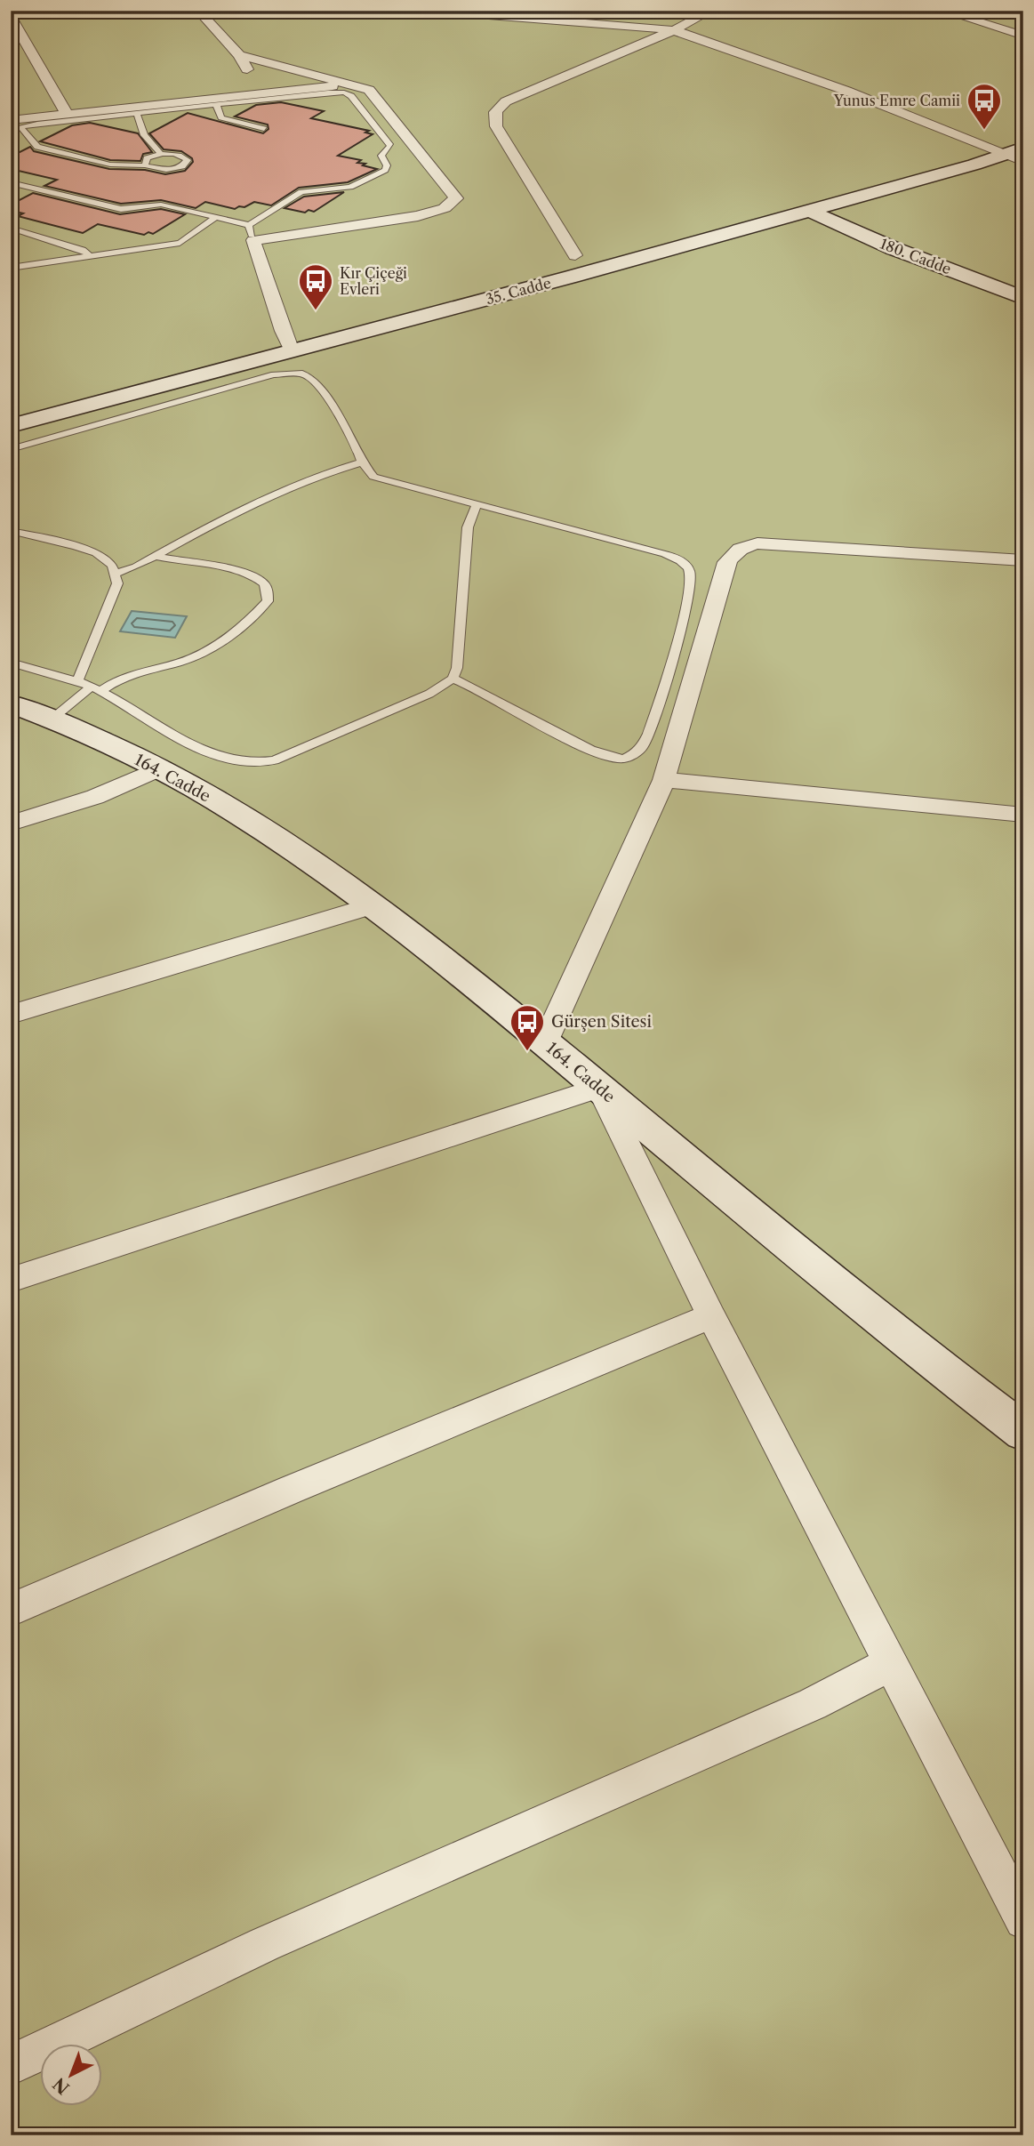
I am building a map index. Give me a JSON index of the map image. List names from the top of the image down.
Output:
{
  "streets": {
    "street": ["180. Cadde", "35. Cadde", "164. Cadde"]
  },
  "crossings": [
    ["180. Cadde", "35. Cadde"]
  ],
  "places": {
    "bus stop": ["Yunus Emre Camii", "Kır Çiçeği Evleri", "Gürşen Sitesi"]
  },
  "north": "bottom left"
}
